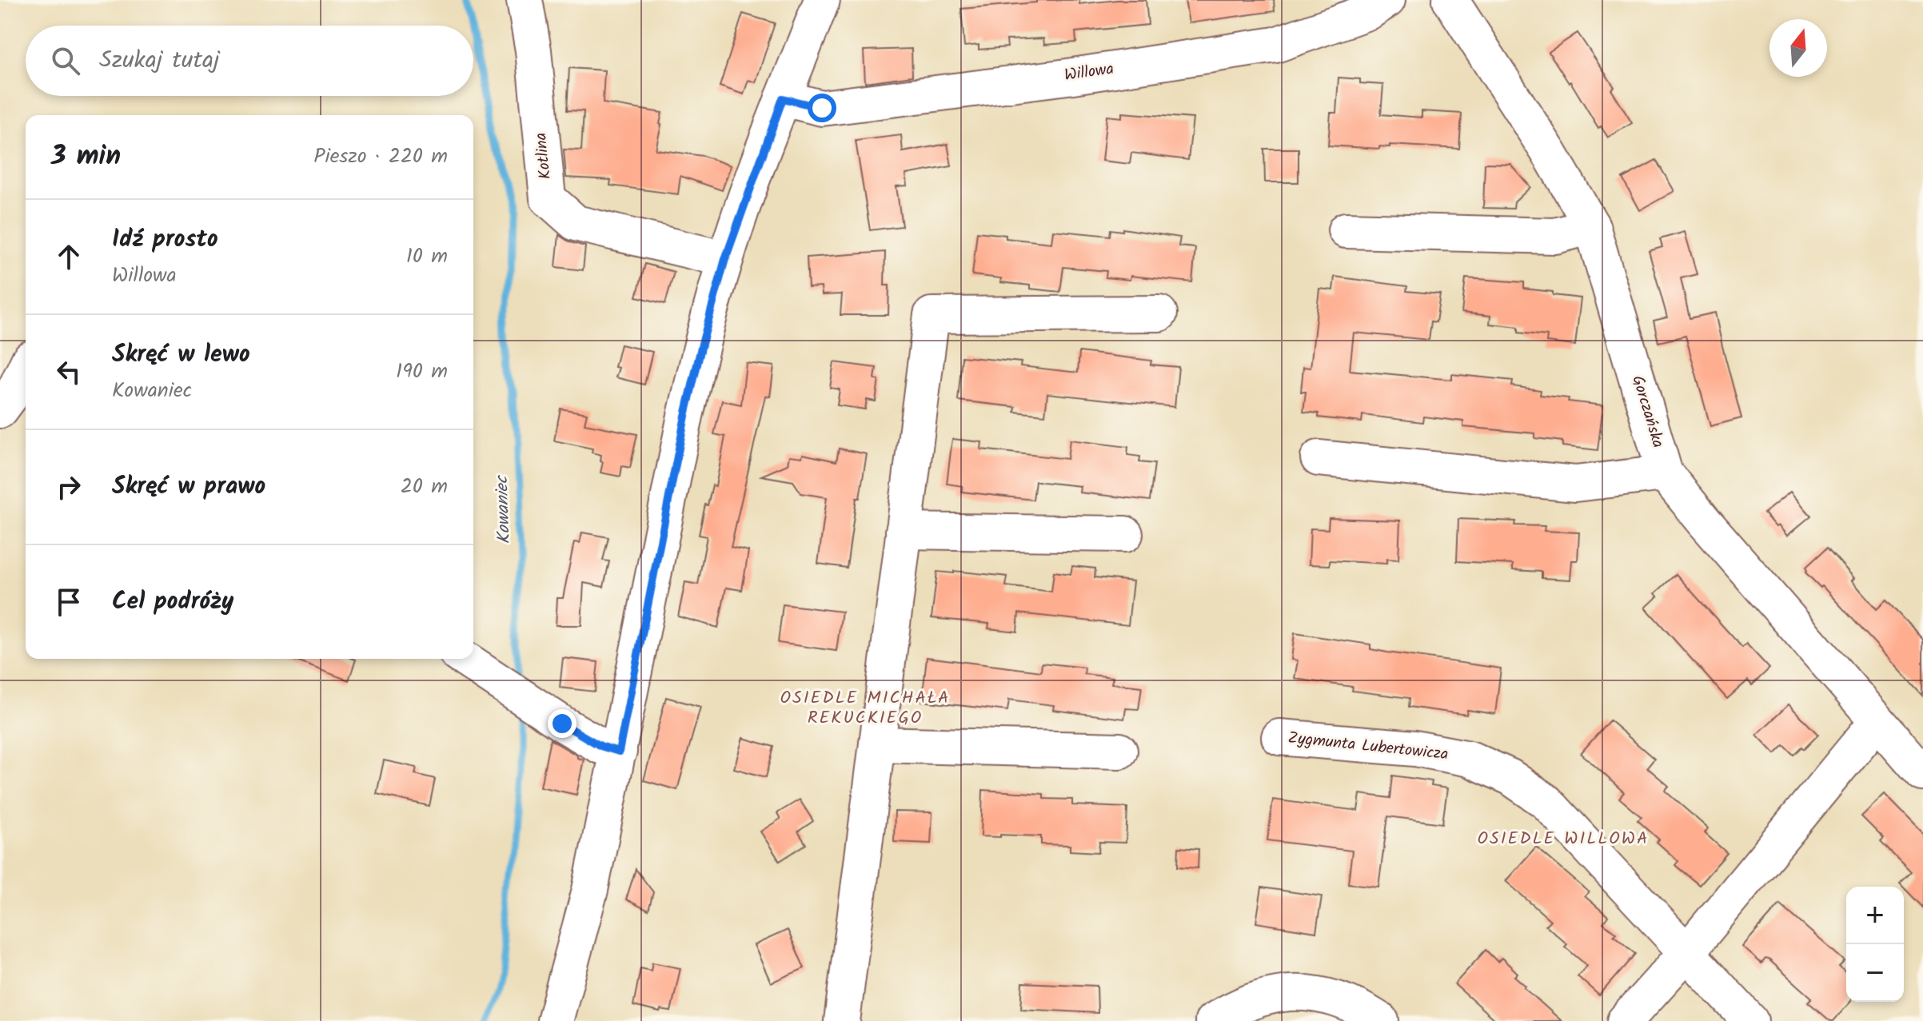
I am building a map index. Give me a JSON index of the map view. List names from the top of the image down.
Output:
{
  "streets": {
    "street": [
      "Willowa",
      "Kotlina",
      "Gorczańska",
      "Zygmunta Lubertowicza"
    ]
  },
  "districts": ["OSIEDLE MICHAŁA REKUCKIEGO", "OSIEDLE WILLOWA"],
  "water": ["Kowaniec"],
  "north": "top",
  "page": {
    "search": "Szukaj tutaj",
    "heading": ["3 min", "Pieszo · 220 m"],
    "list": [
      ["Idź prosto", "Willowa", "10 m"],
      ["Skręć w lewo", "Kowaniec", "190 m"],
      ["Skręć w prawo", "20 m"],
      "Cel podróży"
    ],
    "map_buttons": ["+", "−"]
  }
}
